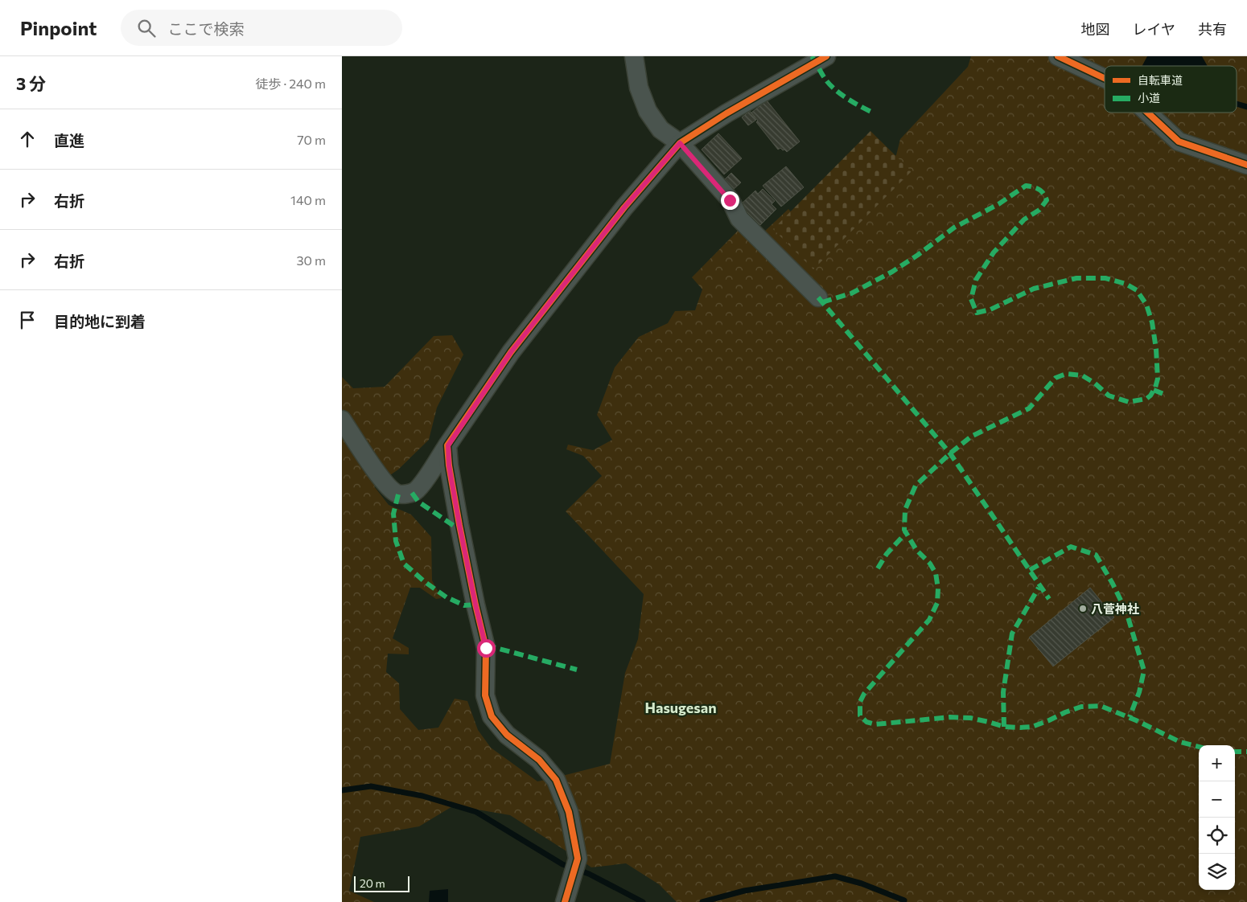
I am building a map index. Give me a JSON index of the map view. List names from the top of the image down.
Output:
{
  "districts": ["Hasugesan"],
  "places": ["八菅神社"],
  "legend": ["自転車道", "小道"],
  "scale_bar": "20 m",
  "page": {
    "header": "Pinpoint",
    "search": "ここで検索",
    "nav": ["地図", "レイヤ", "共有"],
    "heading": ["3 分", "徒歩 · 240 m"],
    "list": [
      ["直進", "70 m"],
      ["右折", "140 m"],
      ["右折", "30 m"],
      "目的地に到着"
    ],
    "map_buttons": ["+", "−"],
    "scale": "20 m"
  }
}
